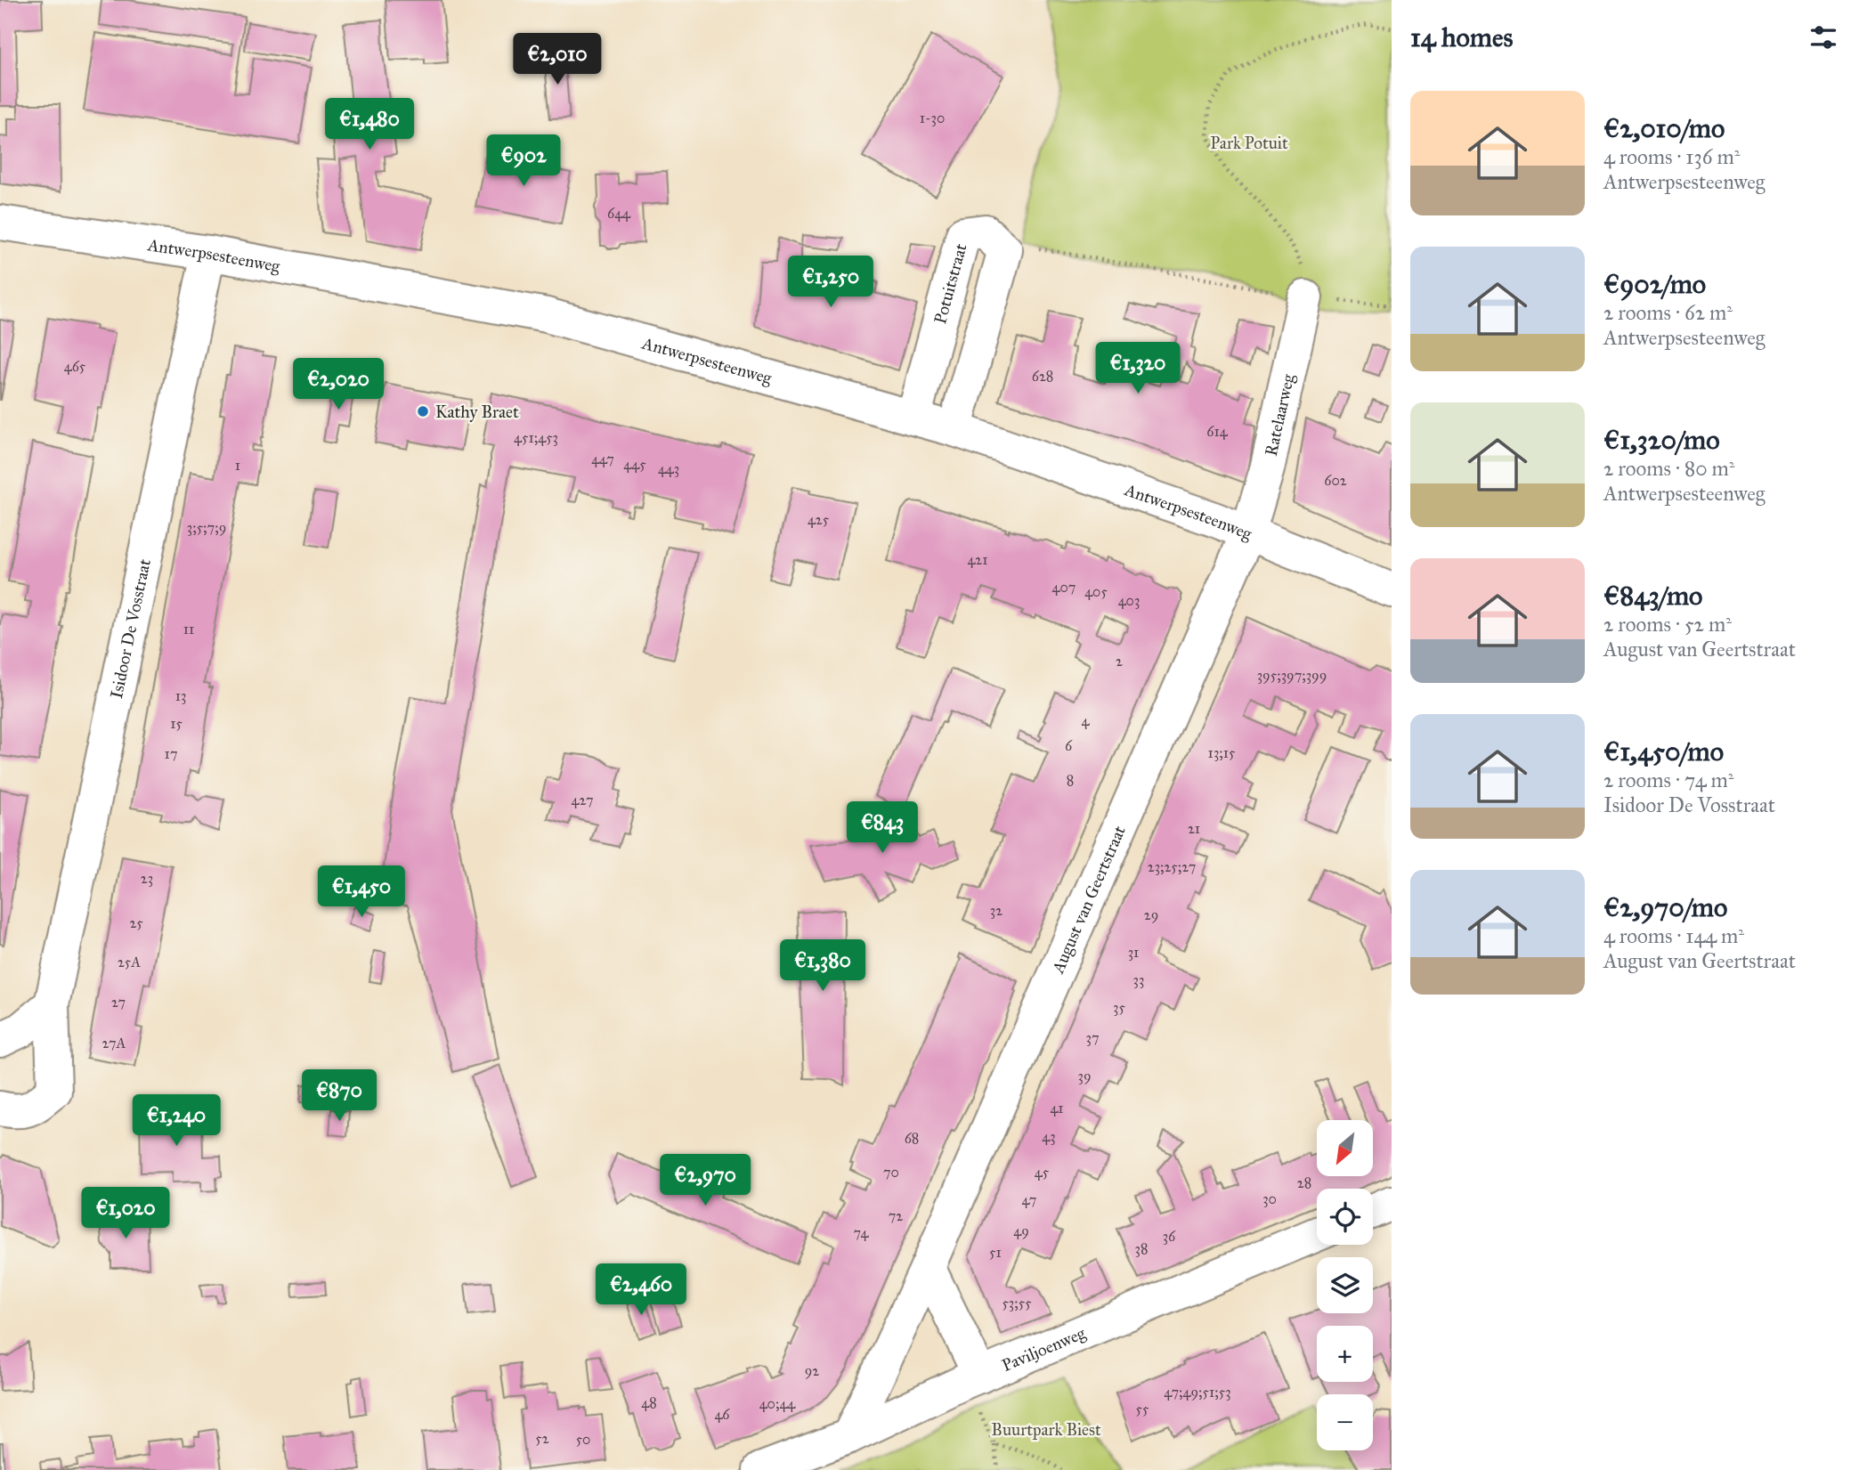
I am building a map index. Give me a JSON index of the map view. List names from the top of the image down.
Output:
{
  "streets": {
    "street": [
      "Antwerpsesteenweg",
      "Potuitstraat",
      "Ratelaarweg",
      "Isidoor De Vosstraat",
      "August van Geertstraat",
      "Paviljoenweg"
    ]
  },
  "crossings": [
    ["Antwerpsesteenweg", "Potuitstraat"],
    ["Antwerpsesteenweg", "Ratelaarweg"],
    ["Antwerpsesteenweg", "Isidoor De Vosstraat"],
    ["Antwerpsesteenweg", "August van Geertstraat"],
    ["Ratelaarweg", "August van Geertstraat"],
    ["August van Geertstraat", "Paviljoenweg"]
  ],
  "parks": ["Park Potuit", "Buurtpark Biest"],
  "places": ["Kathy Braet"],
  "house_numbers": [
    "1-30",
    "644",
    "465",
    "628",
    "614",
    "451;453",
    "447",
    "445",
    "1",
    "443",
    "602",
    "425",
    "3;5;7;9",
    "421",
    "407",
    "405",
    "403",
    "11",
    "2",
    "395;397;399",
    "13",
    "4",
    "15",
    "6",
    "13;15",
    "17",
    "8",
    "427",
    "21",
    "23;25;27",
    "23",
    "32",
    "29",
    "25",
    "31",
    "25A",
    "33",
    "27",
    "35",
    "37",
    "27A",
    "39",
    "41",
    "43",
    "68",
    "70",
    "45",
    "28",
    "30",
    "47",
    "72",
    "49",
    "74",
    "36",
    "38",
    "51",
    "53;55",
    "92",
    "47;49;51;53",
    "48",
    "40;44",
    "55",
    "46",
    "52",
    "50"
  ],
  "north": "bottom left",
  "page": {
    "heading": "14 homes",
    "price": [
      "€2,010",
      "€1,480",
      "€902",
      "€1,250",
      "€1,320",
      "€2,020",
      "€843",
      "€1,450",
      "€1,380",
      "€870",
      "€1,240",
      "€2,970",
      "€1,020",
      "€2,460"
    ],
    "list": [
      {
        "name": "€2,010/mo",
        "note": "4 rooms · 136 m² · Antwerpsesteenweg"
      },
      {
        "name": "€902/mo",
        "note": "2 rooms · 62 m² · Antwerpsesteenweg"
      },
      {
        "name": "€1,320/mo",
        "note": "2 rooms · 80 m² · Antwerpsesteenweg"
      },
      {
        "name": "€843/mo",
        "note": "2 rooms · 52 m² · August van Geertstraat"
      },
      {
        "name": "€1,450/mo",
        "note": "2 rooms · 74 m² · Isidoor De Vosstraat"
      },
      {
        "name": "€2,970/mo",
        "note": "4 rooms · 144 m² · August van Geertstraat"
      }
    ],
    "map_buttons": ["+", "−"]
  }
}
